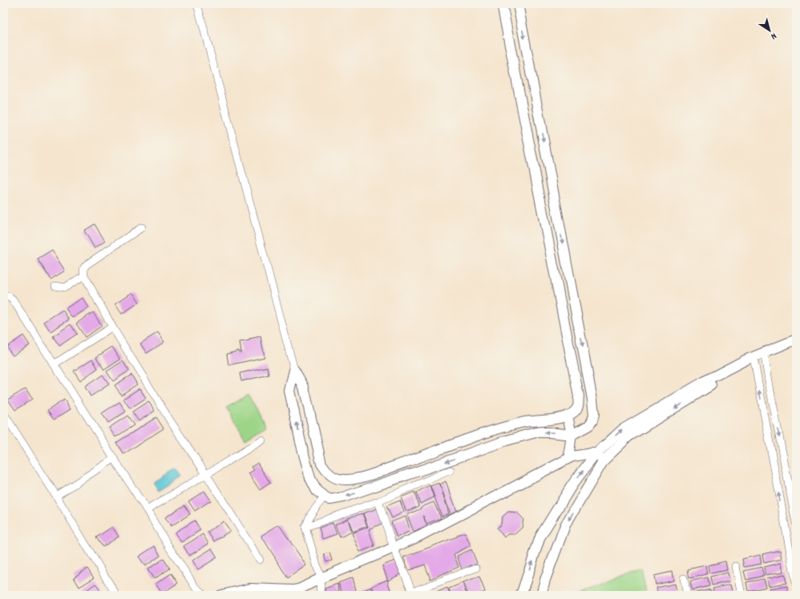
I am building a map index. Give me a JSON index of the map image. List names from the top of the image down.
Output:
{
  "north": "bottom right"
}
